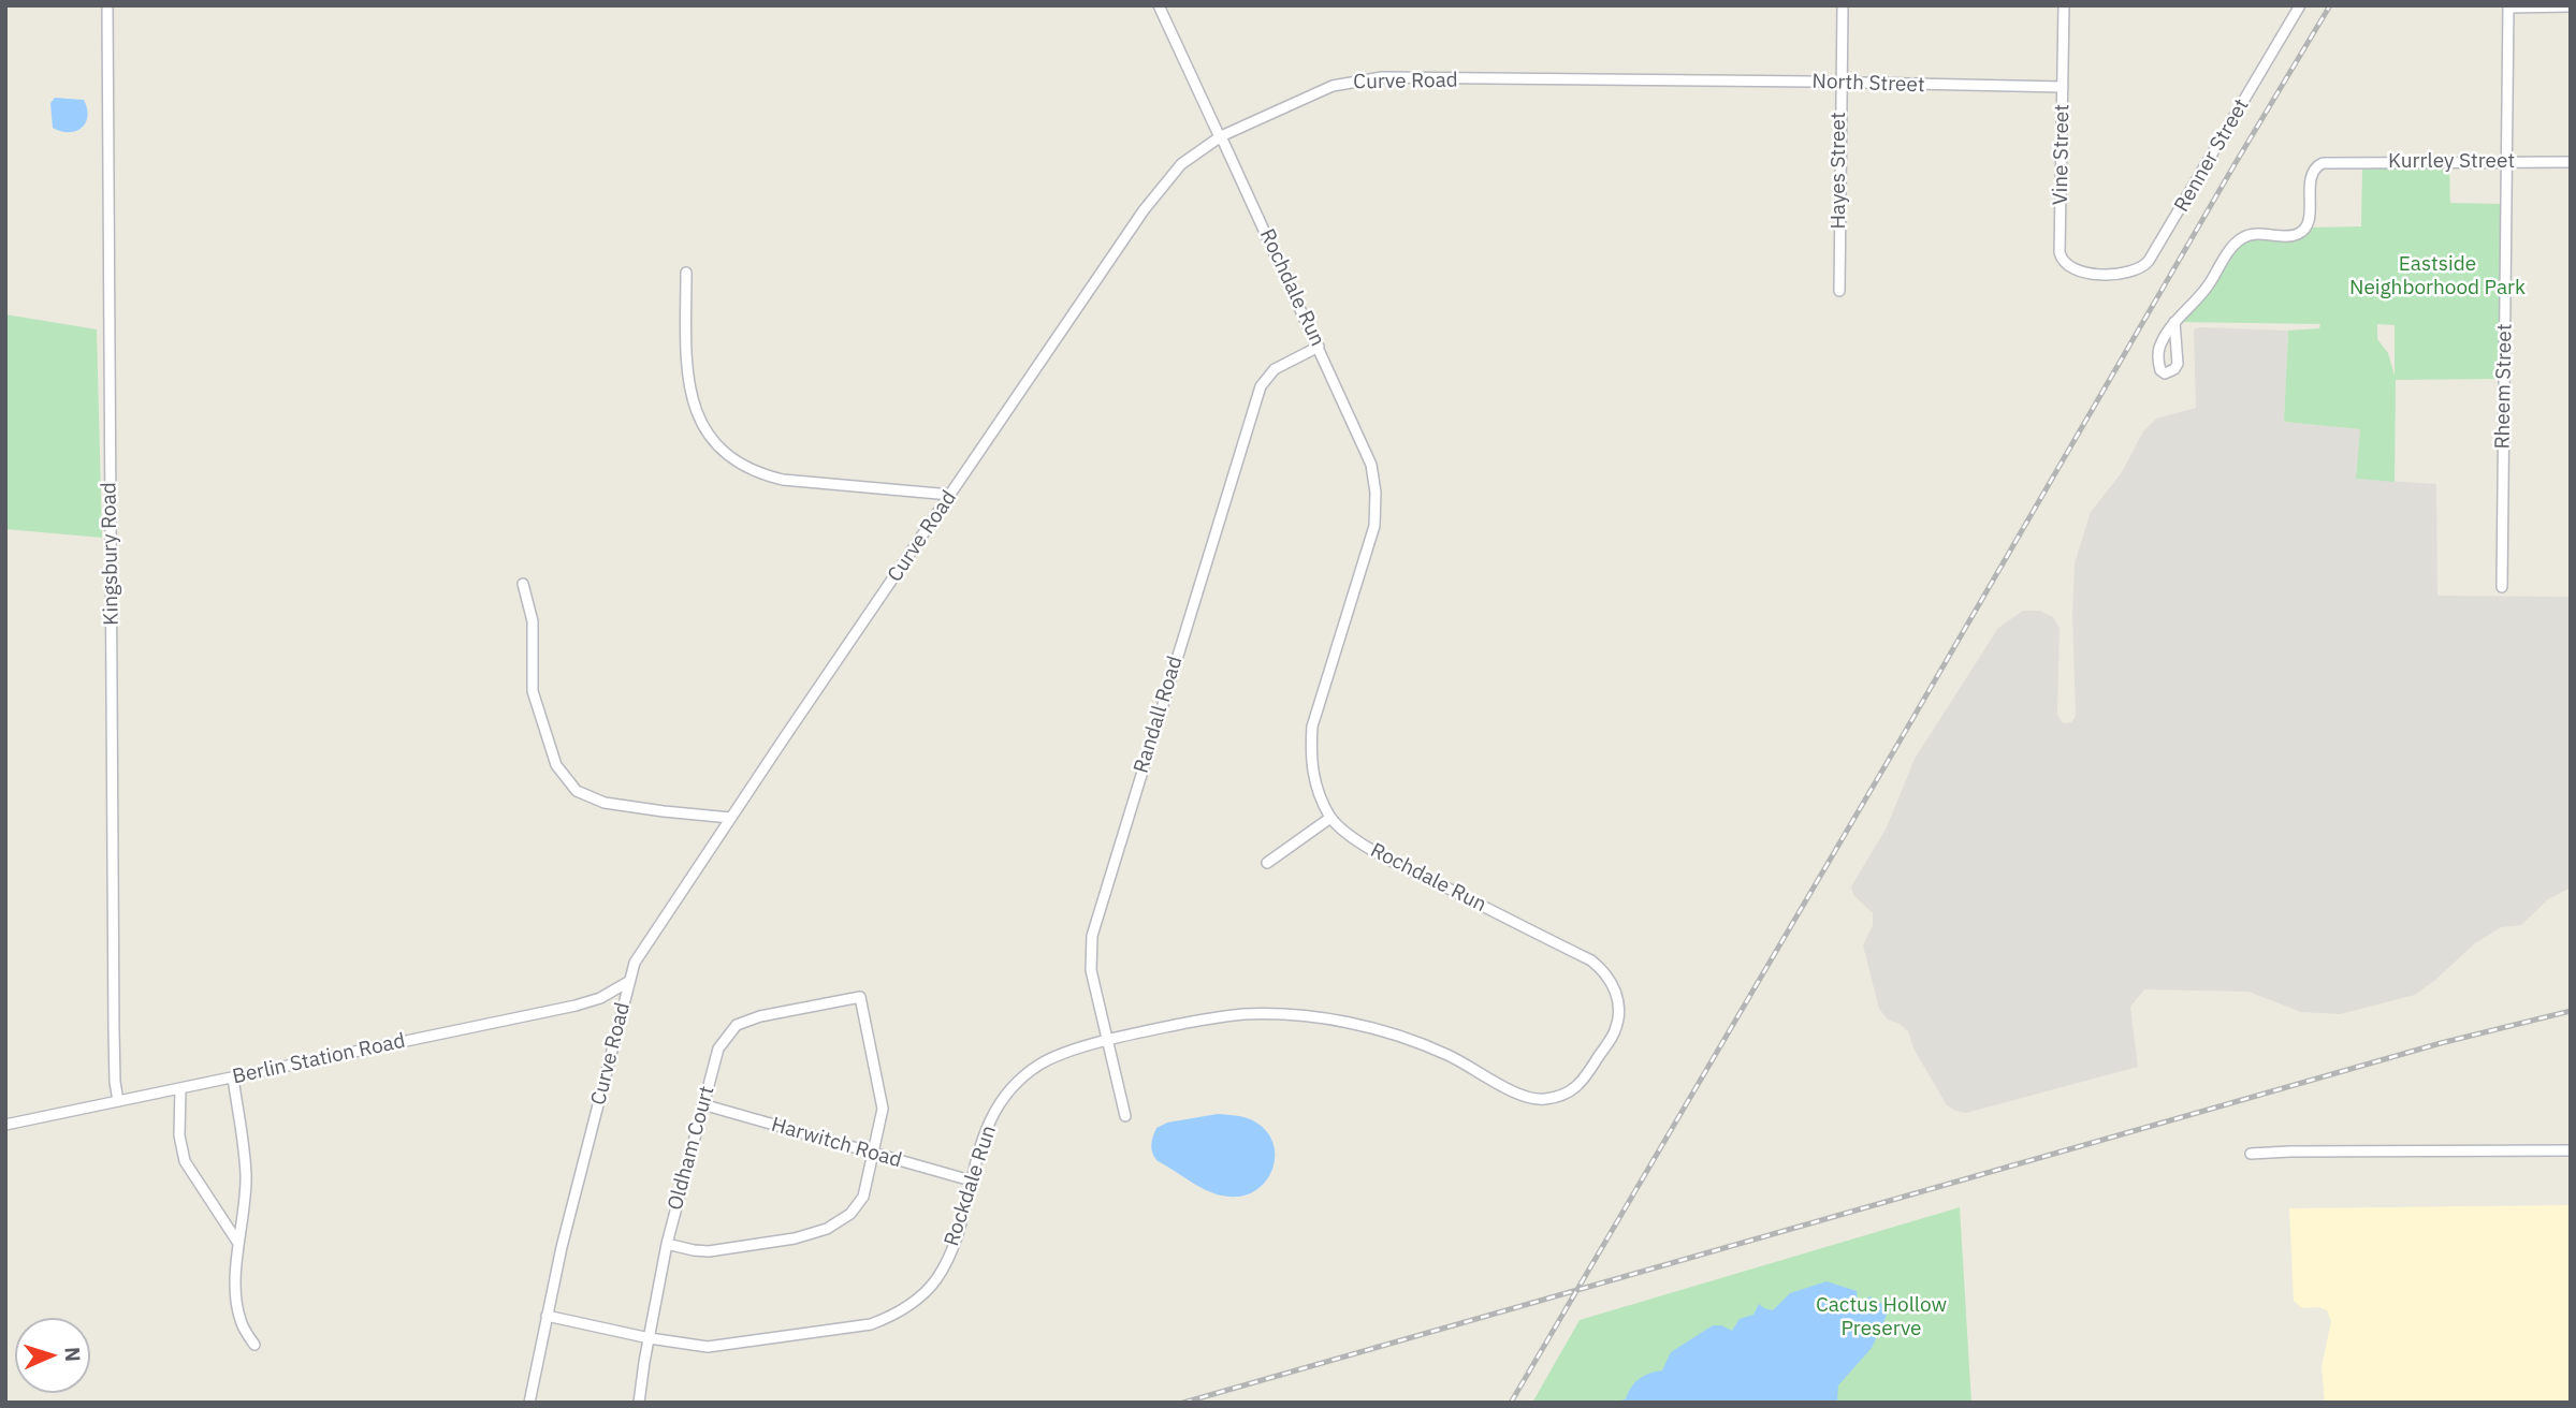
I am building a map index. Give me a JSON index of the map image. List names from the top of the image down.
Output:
{
  "streets": {
    "street": [
      "Curve Road",
      "North Street",
      "Vine Street",
      "Renner Street",
      "Kurrley Street",
      "Hayes Street",
      "Rochdale Run",
      "Rheem Street",
      "Kingsbury Road",
      "Randall Road",
      "Berlin Station Road",
      "Harwitch Road",
      "Oldham Court",
      "Rockdale Run"
    ]
  },
  "crossings": [
    ["Curve Road", "North Street"],
    ["Curve Road", "Rochdale Run"],
    ["Curve Road", "Berlin Station Road"],
    ["Curve Road", "Rockdale Run"],
    ["North Street", "Vine Street"],
    ["North Street", "Hayes Street"],
    ["Vine Street", "Renner Street"],
    ["Kurrley Street", "Rheem Street"],
    ["Rochdale Run", "Randall Road"],
    ["Rochdale Run", "Rockdale Run"],
    ["Kingsbury Road", "Berlin Station Road"],
    ["Randall Road", "Rockdale Run"],
    ["Harwitch Road", "Oldham Court"],
    ["Harwitch Road", "Rockdale Run"],
    ["Oldham Court", "Rockdale Run"]
  ],
  "parks": ["Eastside Neighborhood Park", "Cactus Hollow Preserve"],
  "north": "right"
}
